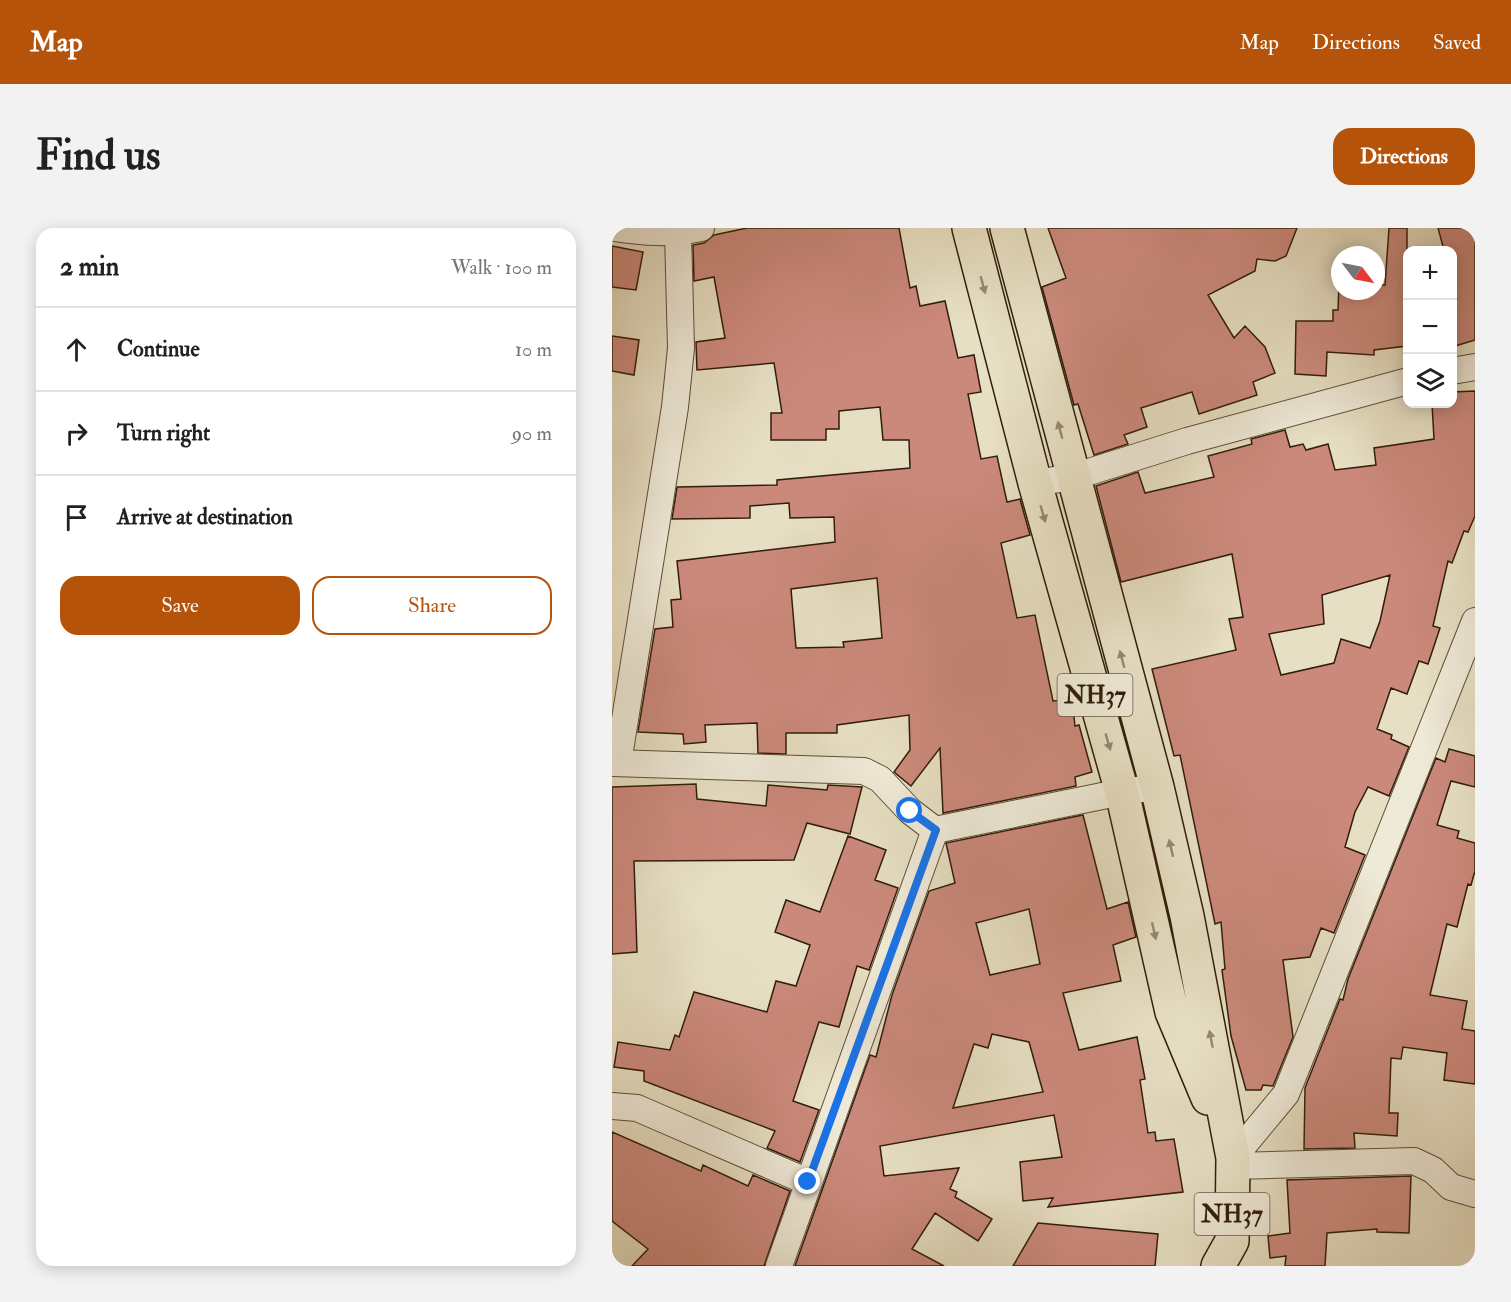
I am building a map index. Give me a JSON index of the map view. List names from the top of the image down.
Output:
{
  "streets": {
    "highway": ["NH37"]
  },
  "north": "bottom right",
  "page": {
    "header": "Map",
    "nav": ["Map", "Directions", "Saved"],
    "buttons": [
      "Directions",
      ["Save", "Share"]
    ],
    "title": "Find us",
    "heading": ["2 min", "Walk · 100 m"],
    "map_buttons": ["+", "−"],
    "list": [
      ["Continue", "10 m"],
      ["Turn right", "90 m"],
      "Arrive at destination"
    ]
  }
}
